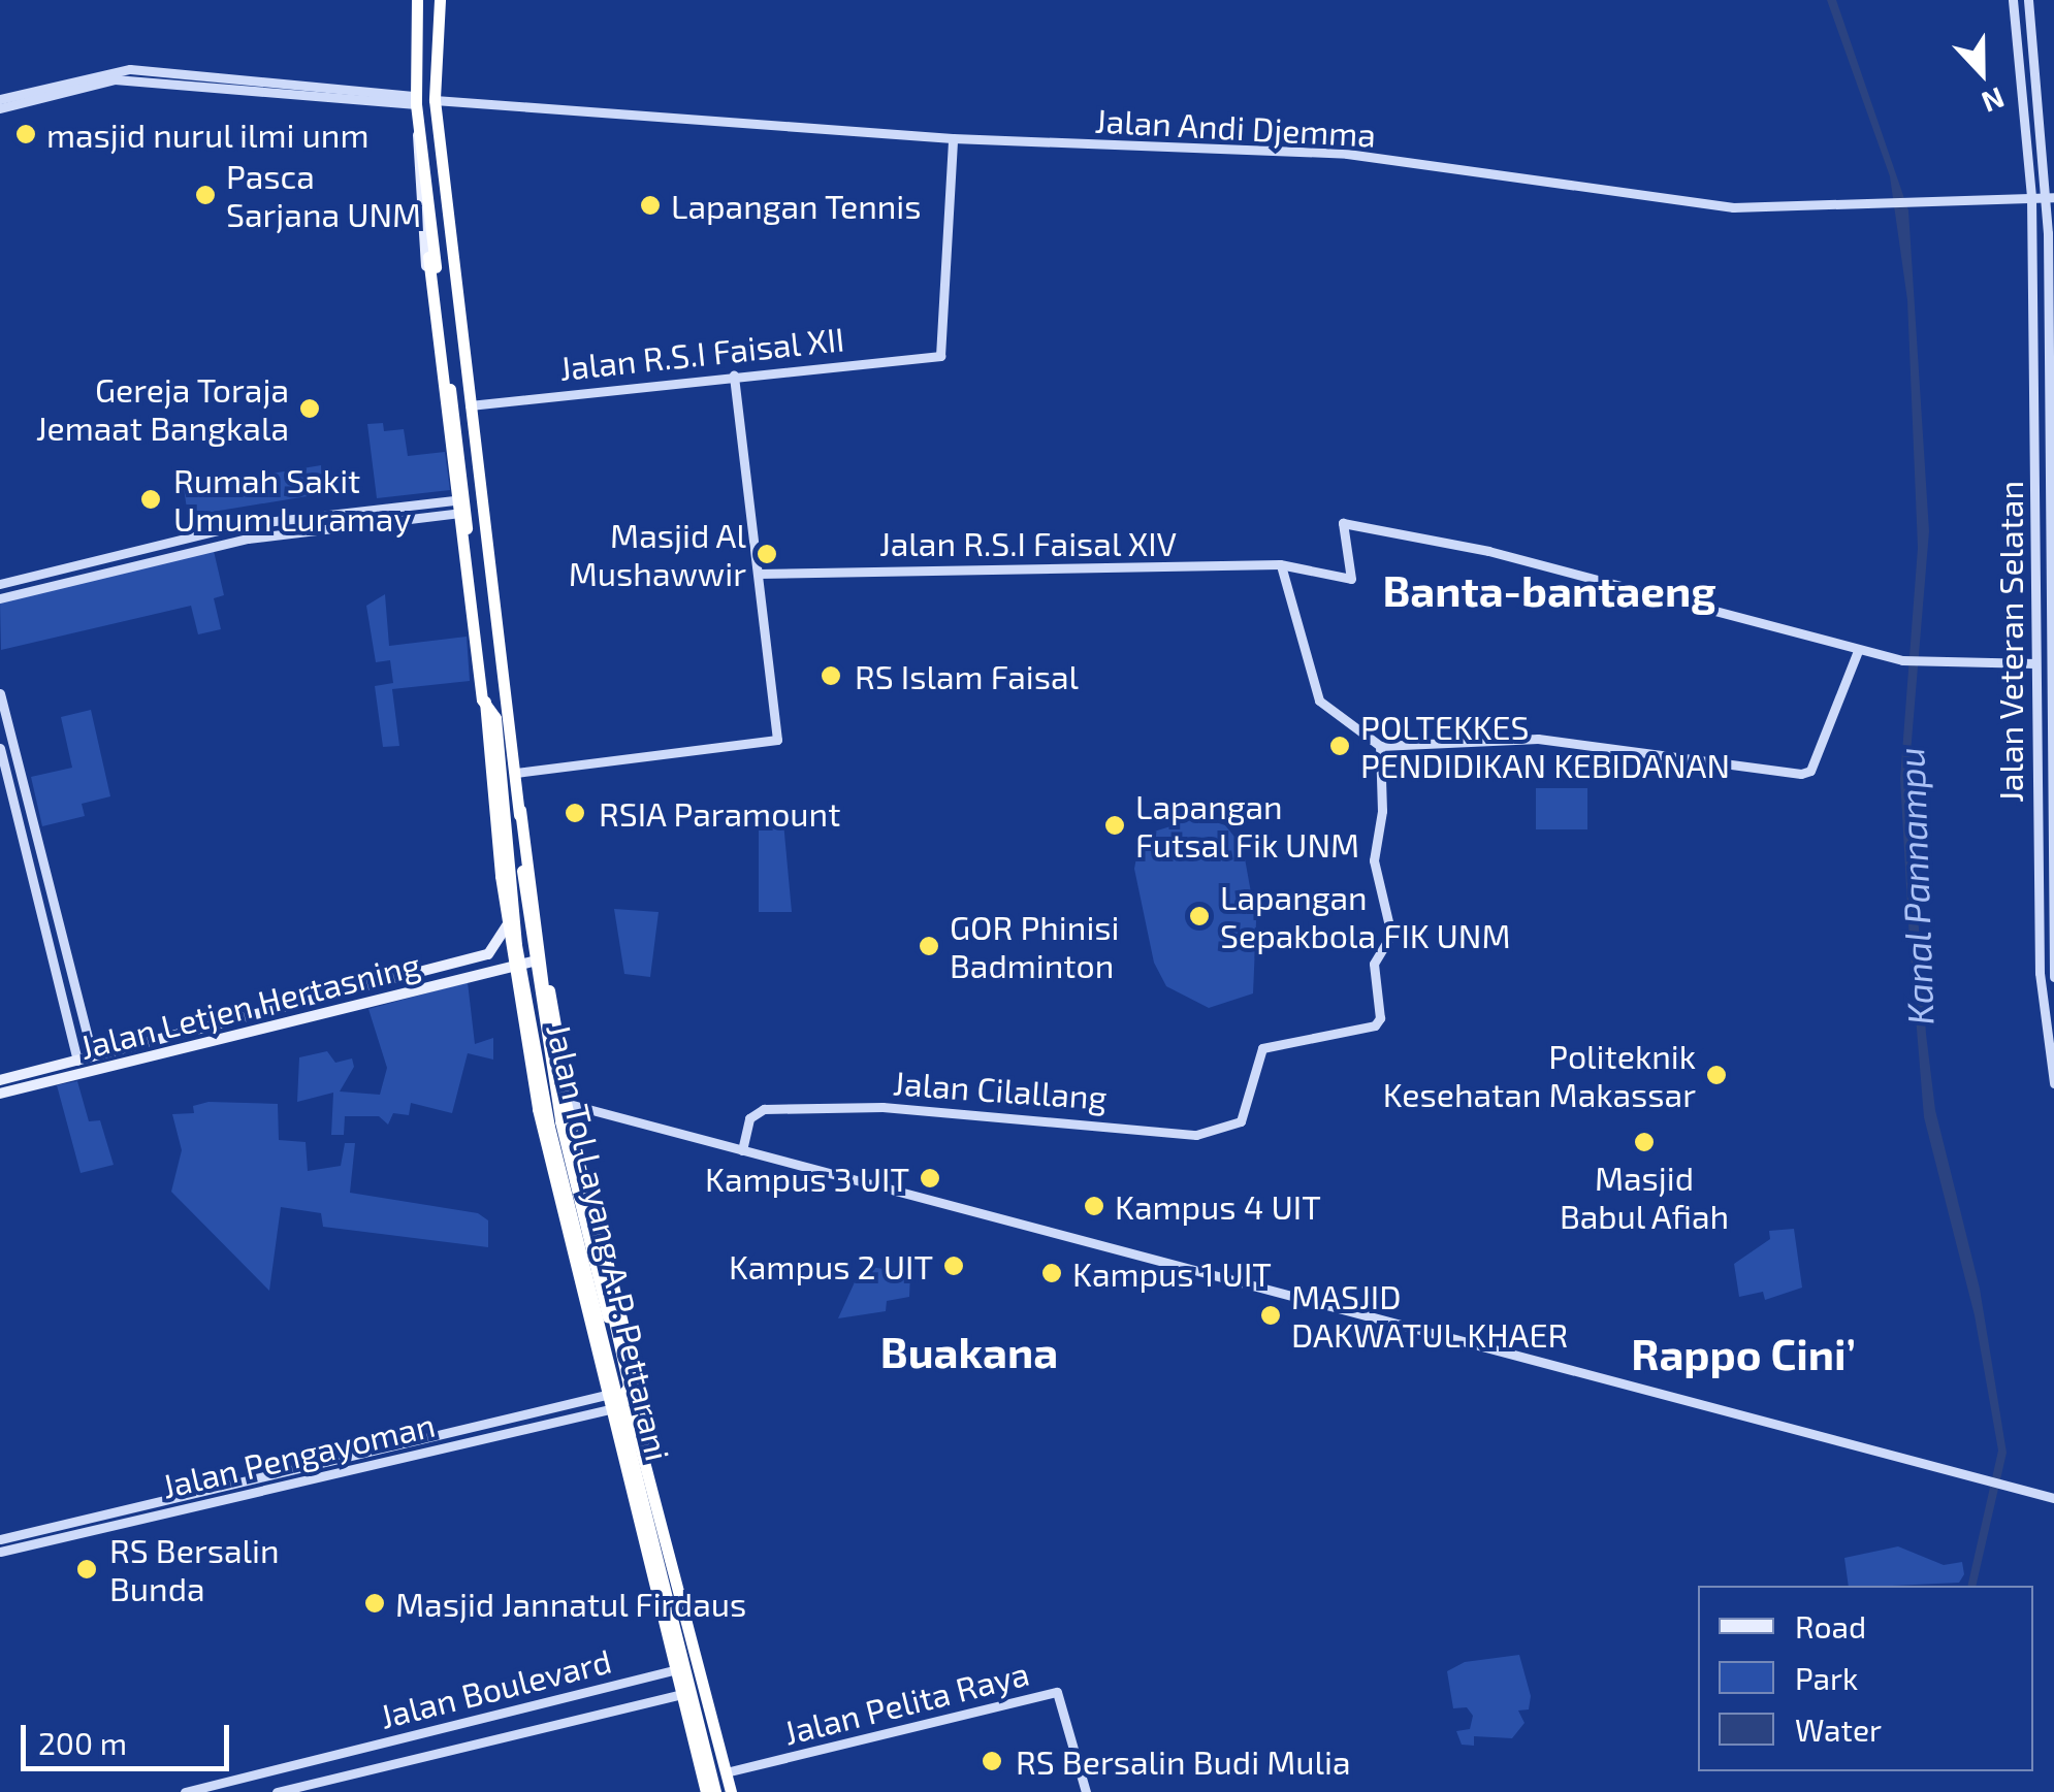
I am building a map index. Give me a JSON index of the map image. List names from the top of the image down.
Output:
{
  "streets": {
    "highway": ["Jalan Tol Layang A.P. Pettarani"],
    "main road": ["Jalan Letjen Hertasning"],
    "street": [
      "Jalan Andi Djemma",
      "Jalan R.S.I Faisal XII",
      "Jalan R.S.I Faisal XIV",
      "Jalan Veteran Selatan",
      "Jalan Cilallang",
      "Jalan Pengayoman",
      "Jalan Boulevard",
      "Jalan Pelita Raya"
    ]
  },
  "crossings": [
    ["Jalan Andi Djemma", "Jalan R.S.I Faisal XII"],
    ["Jalan Andi Djemma", "Jalan Veteran Selatan"]
  ],
  "districts": ["Banta-bantaeng", "Buakana", "Rappo Ciniʼ"],
  "water": ["Kanal Pannampu"],
  "places": [
    "masjid nurul ilmi unm",
    "Pasca Sarjana UNM",
    "Lapangan Tennis",
    "Gereja Toraja Jemaat Bangkala",
    "Rumah Sakit Umum Luramay",
    "Masjid Al Mushawwir",
    "RS Islam Faisal",
    "POLTEKKES PENDIDIKAN KEBIDANAN",
    "RSIA Paramount",
    "Lapangan Futsal Fik UNM",
    "Lapangan Sepakbola FIK UNM",
    "GOR Phinisi Badminton",
    "Politeknik Kesehatan Makassar",
    "Masjid Babul Afiah",
    "Kampus 3 UIT",
    "Kampus 4 UIT",
    "Kampus 2 UIT",
    "Kampus 1 UIT",
    "MASJID DAKWATUL KHAER",
    "RS Bersalin Bunda",
    "Masjid Jannatul Firdaus",
    "RS Bersalin Budi Mulia"
  ],
  "legend": ["Road", "Park", "Water"],
  "scale_bar": "200 m",
  "north": "bottom"
}
